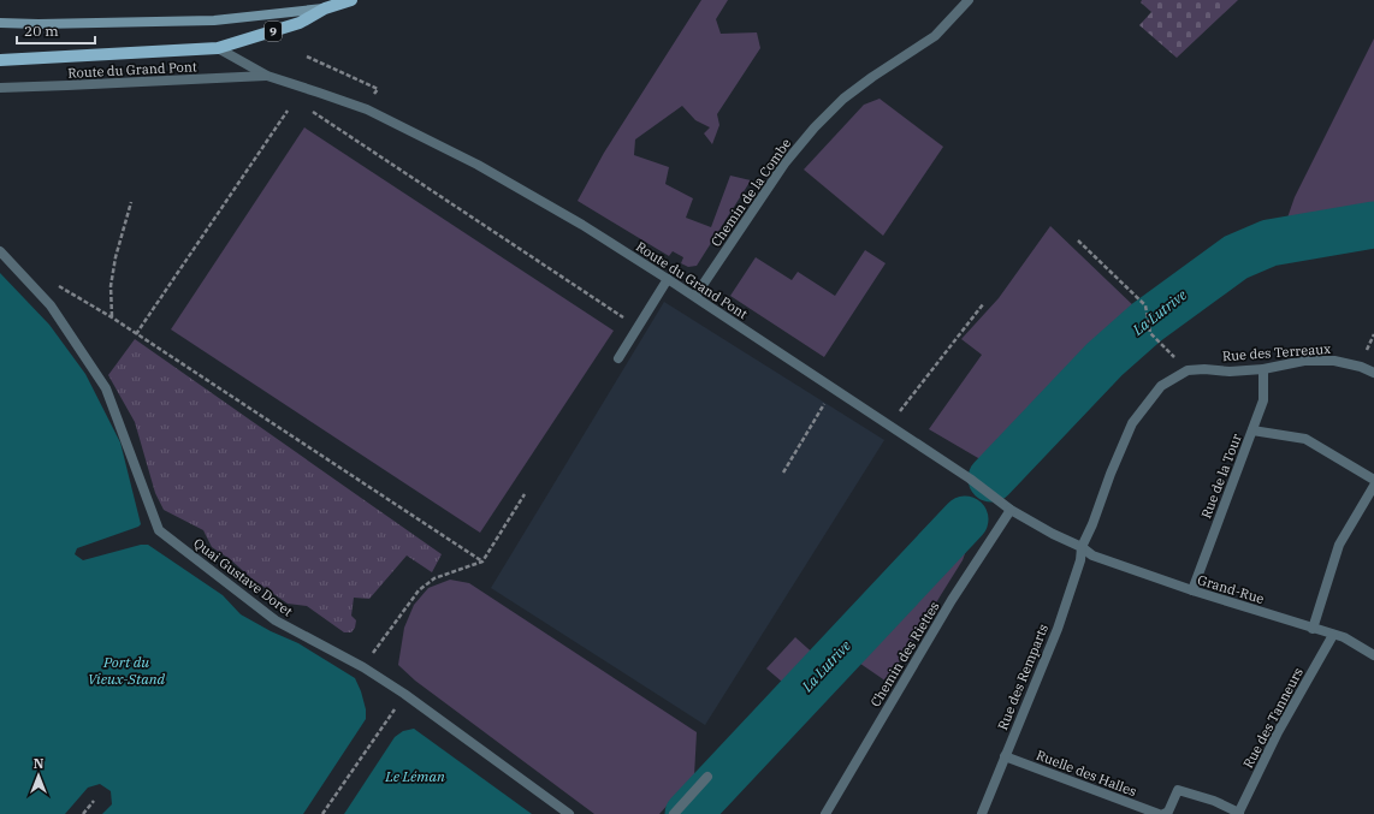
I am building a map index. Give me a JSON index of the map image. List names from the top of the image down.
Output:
{
  "streets": {
    "main road": ["9"],
    "street": [
      "Route du Grand Pont",
      "Chemin de la Combe",
      "Rue des Terreaux",
      "Rue de la Tour",
      "Quai Gustave Doret",
      "Grand-Rue",
      "Chemin des Riettes",
      "Rue des Remparts",
      "Rue des Tanneurs",
      "Ruelle des Halles"
    ]
  },
  "crossings": [
    ["9", "Route du Grand Pont"],
    ["Route du Grand Pont", "Chemin de la Combe"],
    ["Route du Grand Pont", "Rue des Terreaux"],
    ["Route du Grand Pont", "Grand-Rue"],
    ["Route du Grand Pont", "Chemin des Riettes"],
    ["Route du Grand Pont", "Rue des Remparts"],
    ["Rue des Terreaux", "Rue de la Tour"],
    ["Rue des Terreaux", "Grand-Rue"],
    ["Rue des Terreaux", "Rue des Remparts"],
    ["Rue de la Tour", "Grand-Rue"],
    ["Grand-Rue", "Rue des Remparts"],
    ["Grand-Rue", "Rue des Tanneurs"],
    ["Rue des Remparts", "Ruelle des Halles"]
  ],
  "water": ["La Lutrive", "Port du Vieux-Stand", "Le Léman"],
  "scale_bar": "20 m",
  "north": "top"
}
